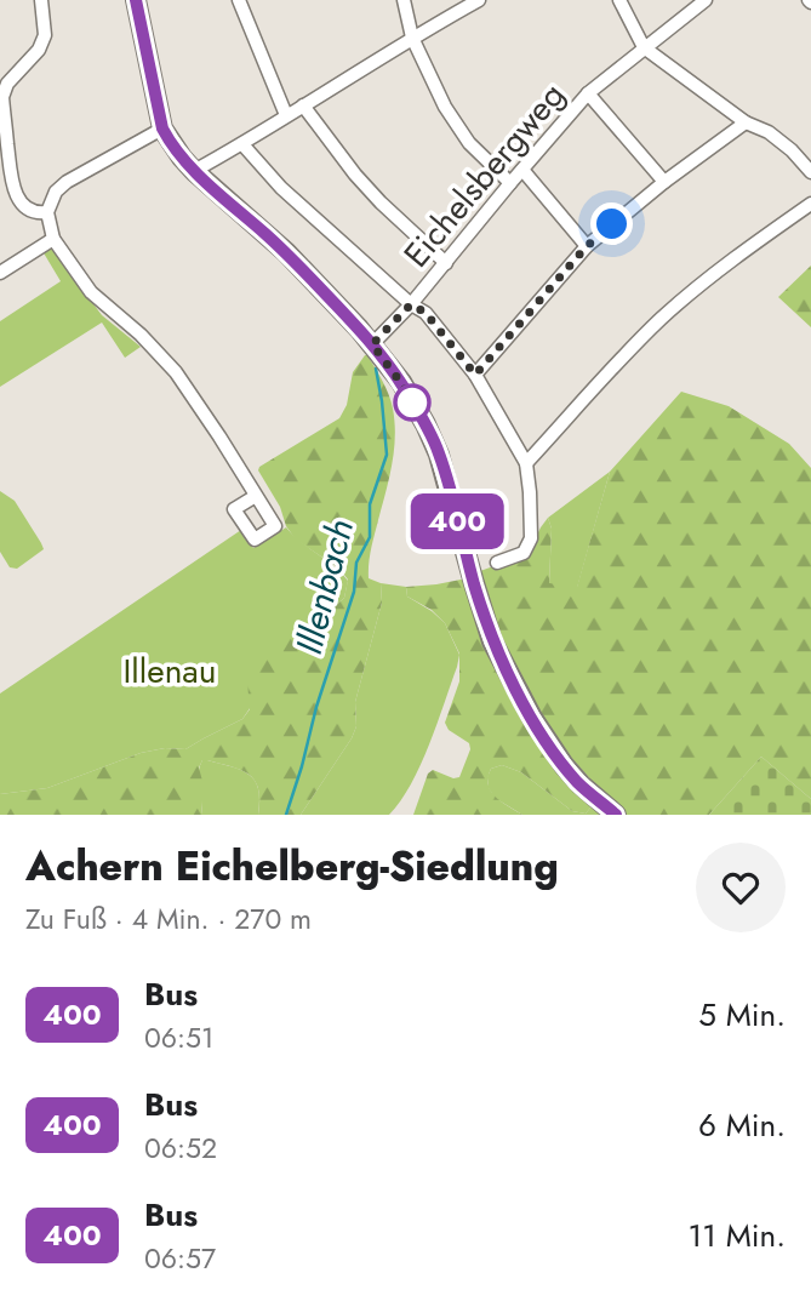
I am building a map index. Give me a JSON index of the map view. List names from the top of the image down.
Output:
{
  "streets": {
    "street": ["Eichelsbergweg"]
  },
  "water": ["Illenbach"],
  "parks": ["Illenau"],
  "lines": ["bus line 400"],
  "page": {
    "on_map": "400",
    "heading": ["Achern Eichelberg-Siedlung", "Zu Fuß · 4 Min. · 270 m"],
    "list": [
      {
        "mark": "400",
        "name": "Bus",
        "note": "06:51",
        "value": "5 Min."
      },
      {
        "mark": "400",
        "name": "Bus",
        "note": "06:52",
        "value": "6 Min."
      },
      {
        "mark": "400",
        "name": "Bus",
        "note": "06:57",
        "value": "11 Min."
      }
    ]
  }
}
